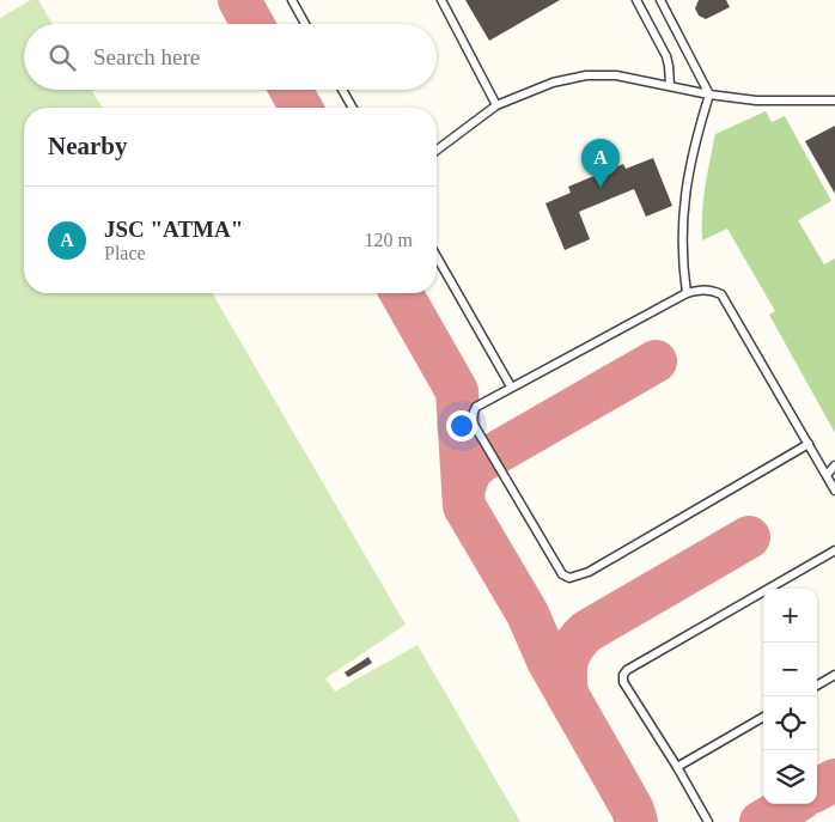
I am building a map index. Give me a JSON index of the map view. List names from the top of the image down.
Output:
{
  "page": {
    "search": "Search here",
    "heading": "Nearby",
    "pins": "A",
    "list": [
      {
        "mark": "A",
        "name": "JSC \"ATMA\"",
        "note": "Place",
        "value": "120 m"
      }
    ],
    "map_buttons": ["+", "−"]
  }
}
